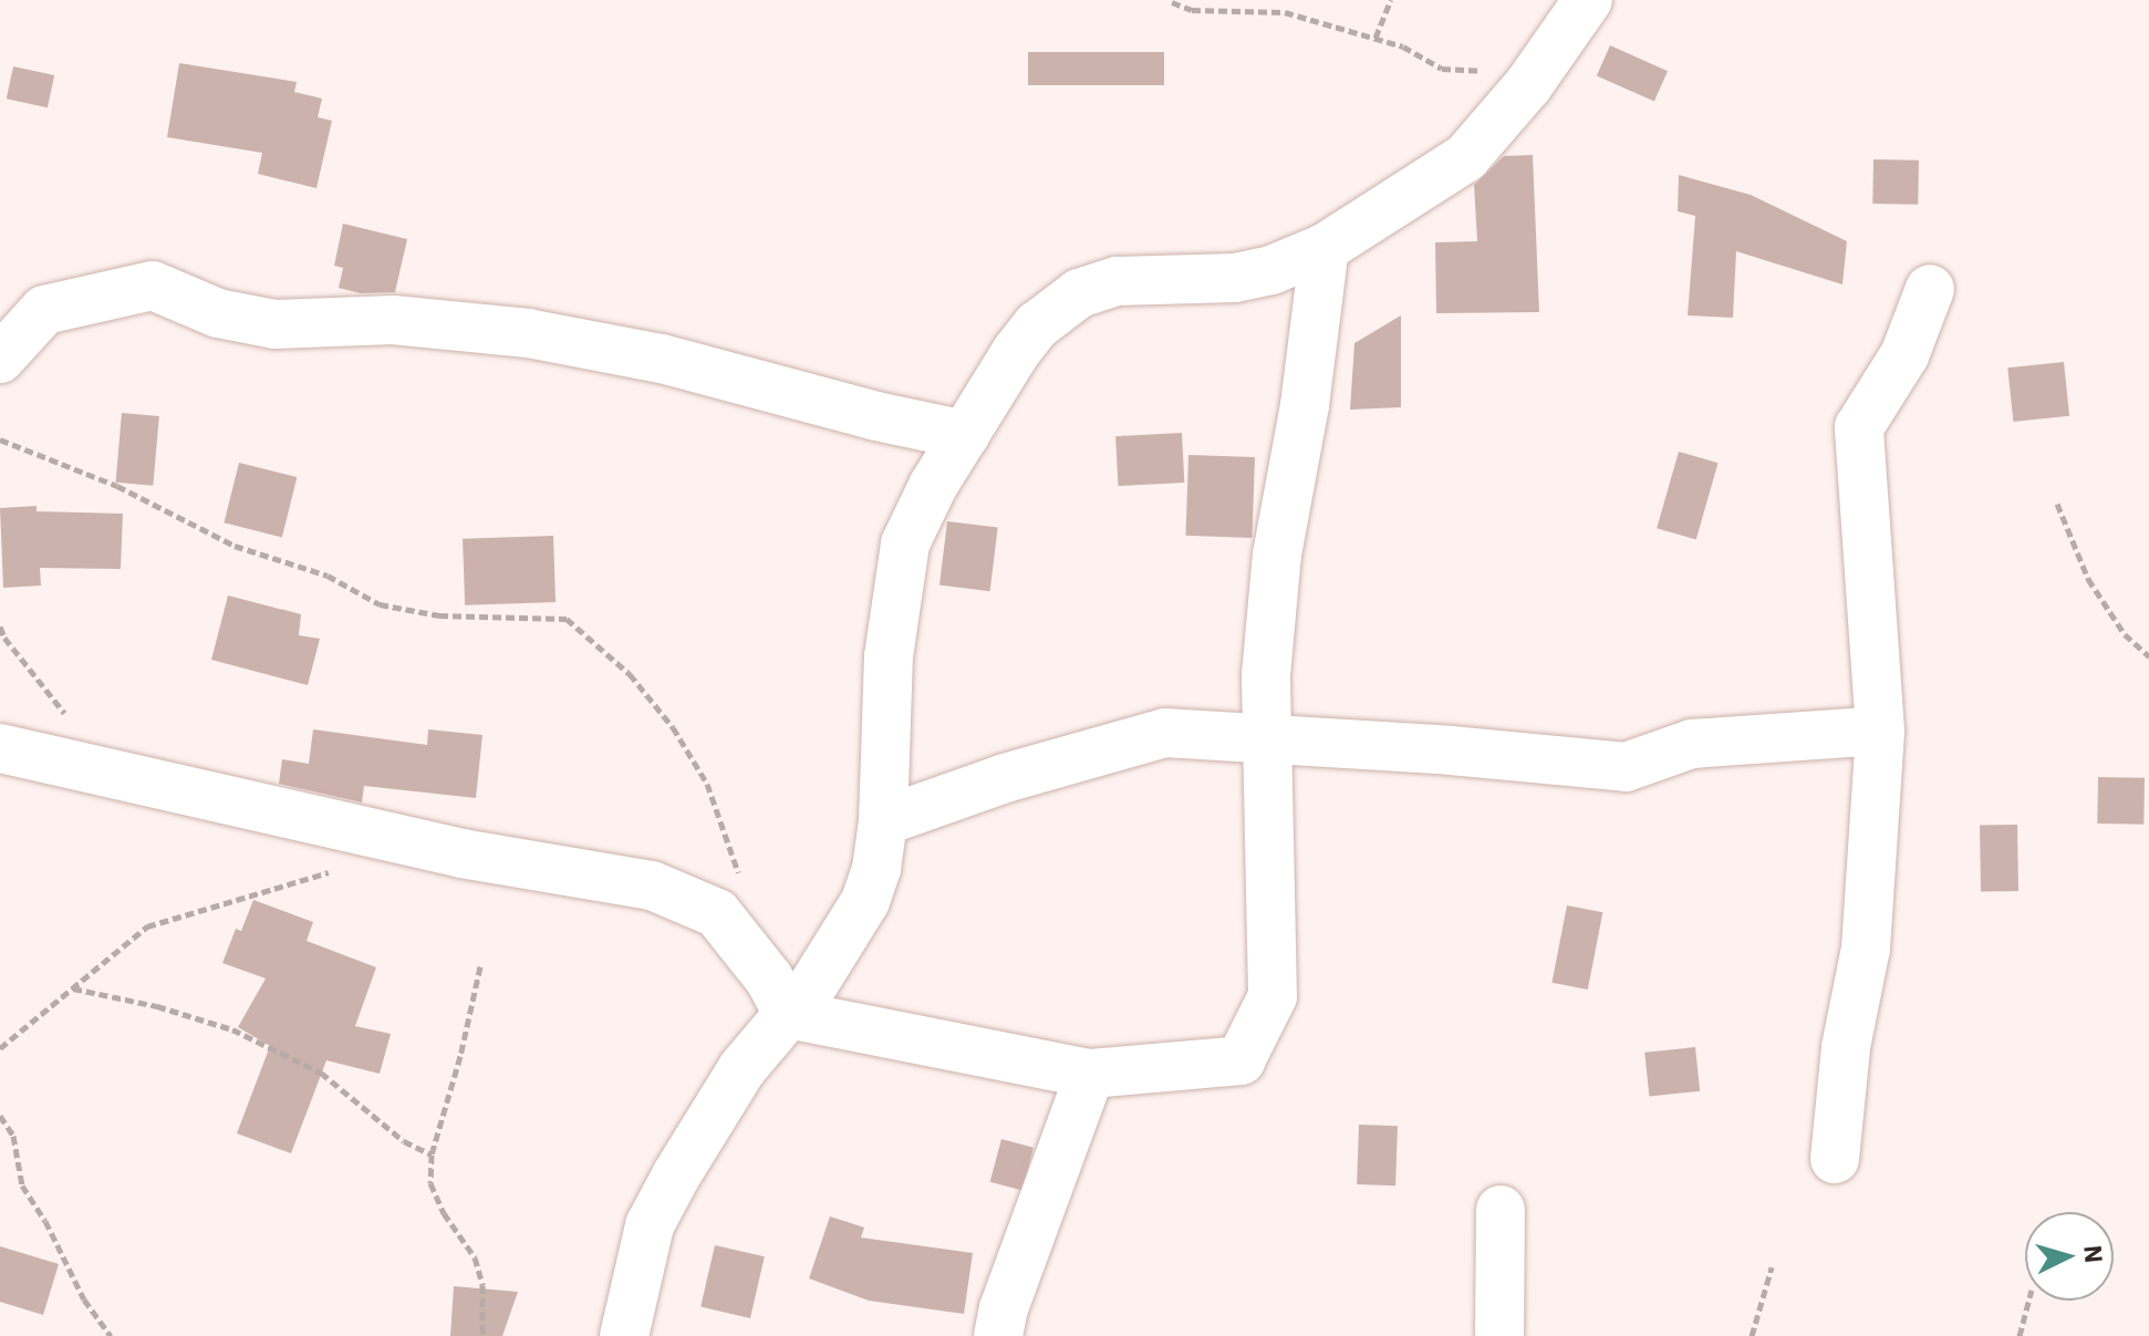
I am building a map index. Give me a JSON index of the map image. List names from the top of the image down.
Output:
{
  "north": "right"
}
